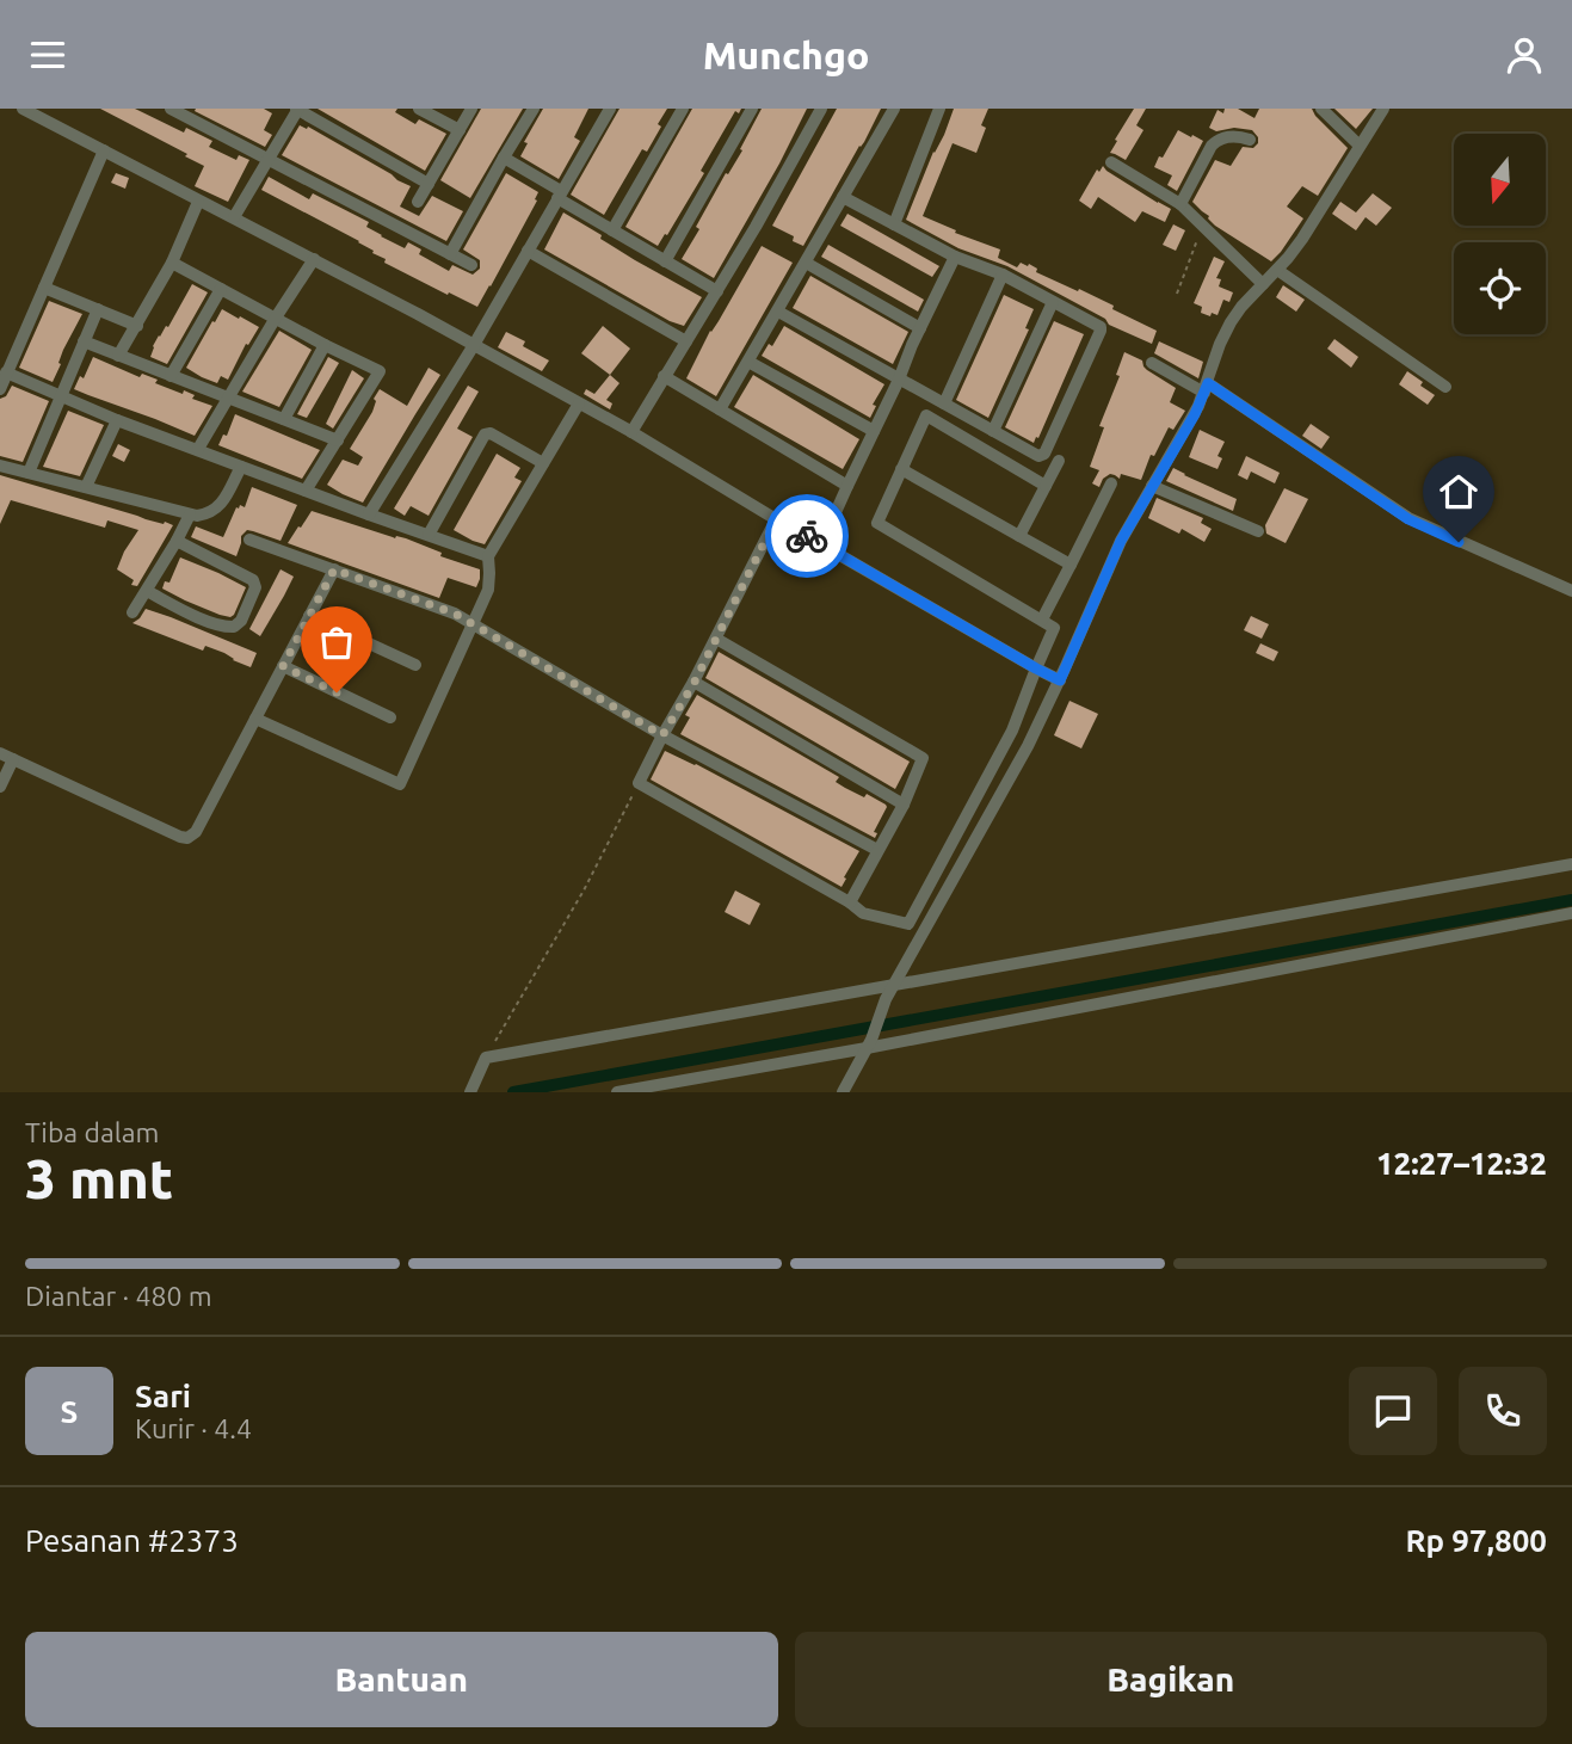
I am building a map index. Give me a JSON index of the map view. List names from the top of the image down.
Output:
{
  "north": "bottom",
  "page": {
    "header": "Munchgo",
    "heading": ["3 mnt", "Tiba dalam", "12:27–12:32"],
    "panel": [
      "Sari",
      "Kurir · 4.4",
      "Pesanan #2373",
      "Rp 97,800"
    ],
    "bar": "Diantar · 480 m",
    "round": "S",
    "buttons": ["Bantuan", "Bagikan"]
  }
}
